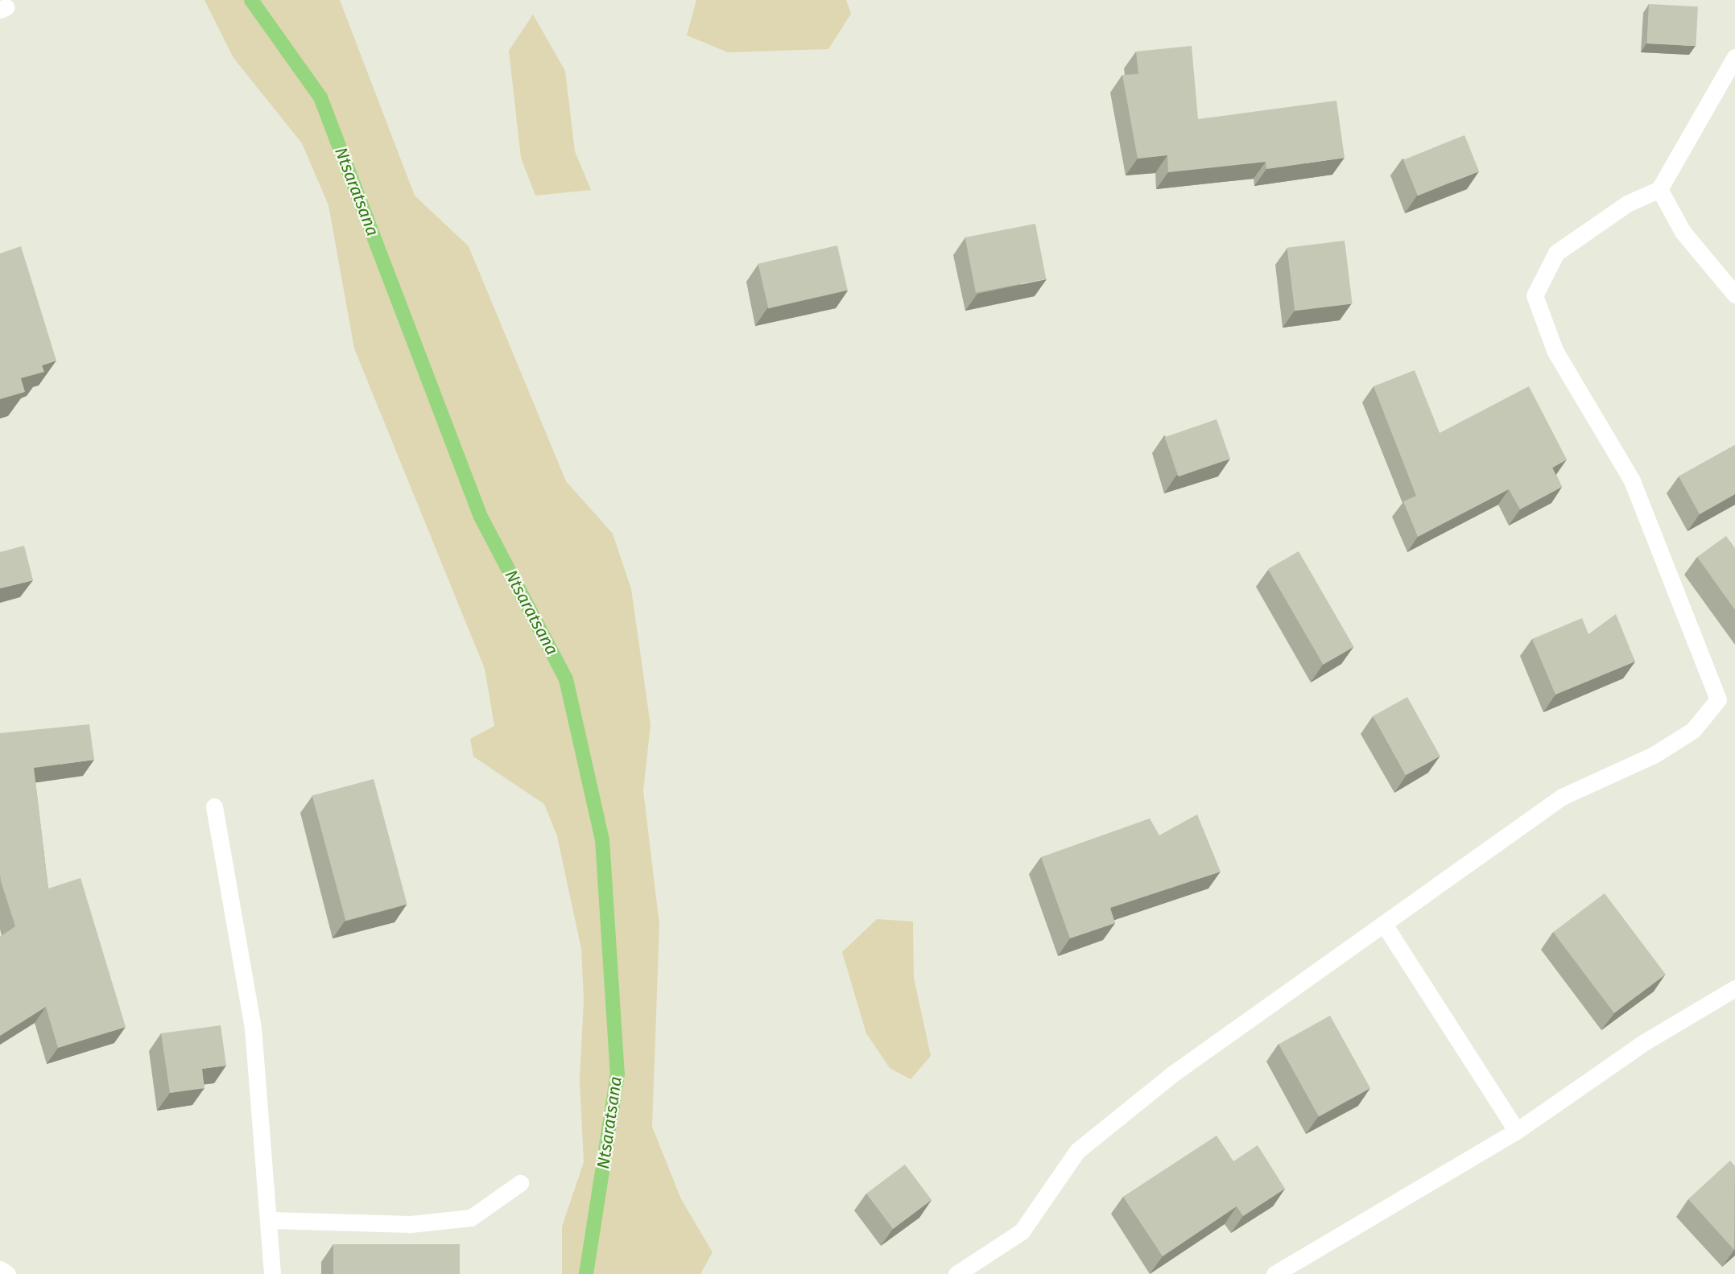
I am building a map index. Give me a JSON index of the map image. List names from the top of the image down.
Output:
{
  "water": ["Ntsaratsana"]
}
